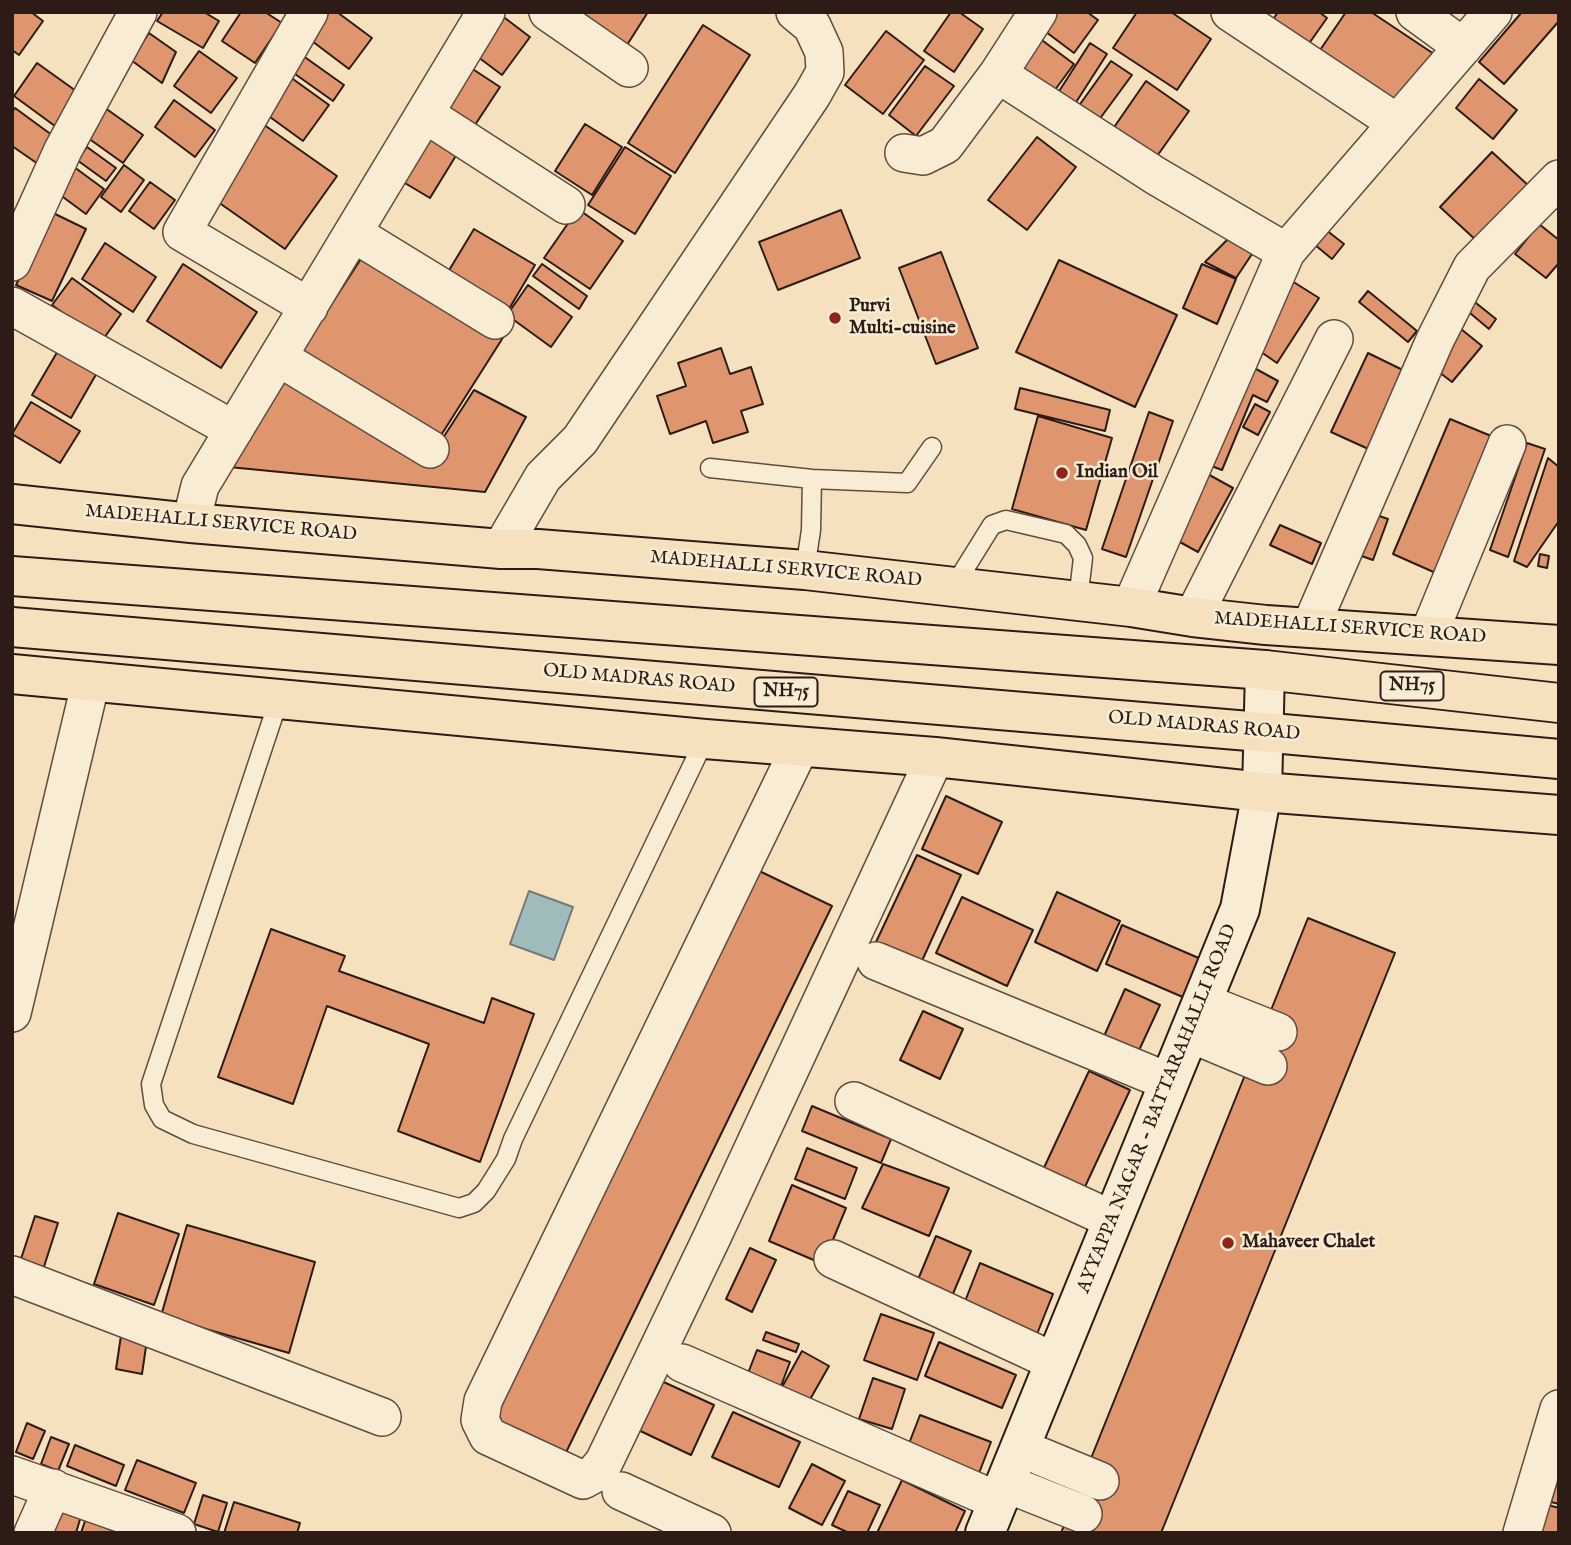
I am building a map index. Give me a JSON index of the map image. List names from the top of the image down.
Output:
{
  "streets": {
    "main road": [
      "MADEHALLI SERVICE ROAD",
      "OLD MADRAS ROAD",
      "NH75",
      "AYYAPPA NAGAR - BATTARAHALLI ROAD"
    ]
  },
  "crossings": [
    ["OLD MADRAS ROAD", "AYYAPPA NAGAR - BATTARAHALLI ROAD"],
    ["NH75", "AYYAPPA NAGAR - BATTARAHALLI ROAD"]
  ],
  "places": ["Purvi Multi-cuisine", "Indian Oil", "Mahaveer Chalet"]
}
